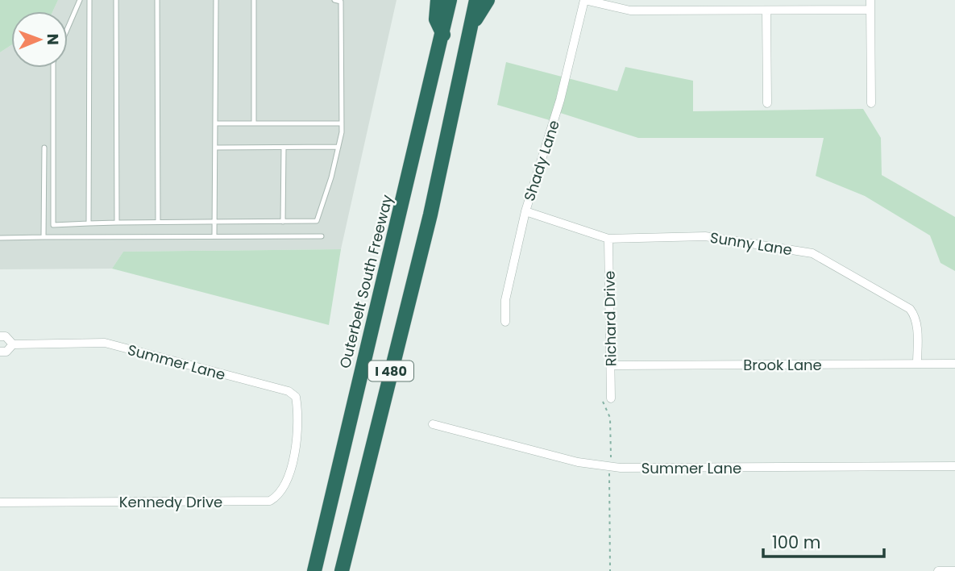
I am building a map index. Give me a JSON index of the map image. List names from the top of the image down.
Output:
{
  "streets": {
    "highway": ["Outerbelt South Freeway", "I 480"],
    "street": [
      "Shady Lane",
      "Sunny Lane",
      "Richard Drive",
      "Summer Lane",
      "Brook Lane",
      "Kennedy Drive"
    ]
  },
  "crossings": [
    ["Shady Lane", "Sunny Lane"],
    ["Sunny Lane", "Richard Drive"],
    ["Sunny Lane", "Brook Lane"],
    ["Richard Drive", "Brook Lane"],
    ["Summer Lane", "Kennedy Drive"]
  ],
  "scale_bar": "100 m",
  "north": "right"
}
